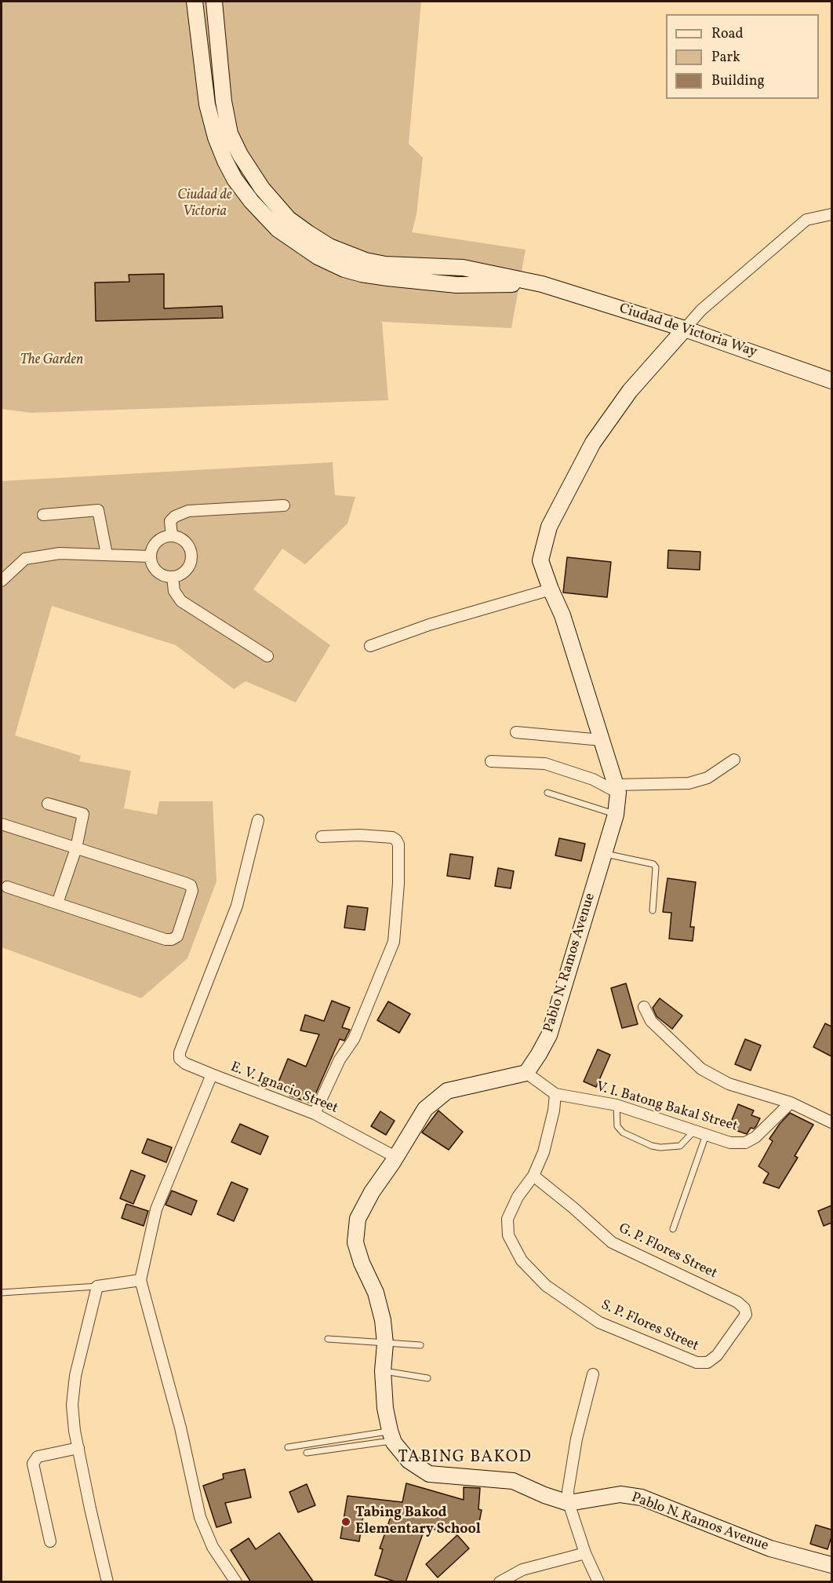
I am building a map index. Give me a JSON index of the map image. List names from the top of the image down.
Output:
{
  "streets": {
    "street": [
      "Ciudad de Victoria Way",
      "Pablo N. Ramos Avenue",
      "E. V. Ignacio Street",
      "V. I. Batong Bakal Street",
      "G. P. Flores Street",
      "S. P. Flores Street"
    ]
  },
  "crossings": [
    ["Ciudad de Victoria Way", "Pablo N. Ramos Avenue"],
    ["Pablo N. Ramos Avenue", "E. V. Ignacio Street"],
    ["Pablo N. Ramos Avenue", "V. I. Batong Bakal Street"],
    ["V. I. Batong Bakal Street", "S. P. Flores Street"],
    ["G. P. Flores Street", "S. P. Flores Street"]
  ],
  "districts": ["TABING BAKOD"],
  "parks": ["Ciudad de Victoria", "The Garden"],
  "places": ["Tabing Bakod Elementary School"],
  "legend": ["Road", "Park", "Building"]
}
